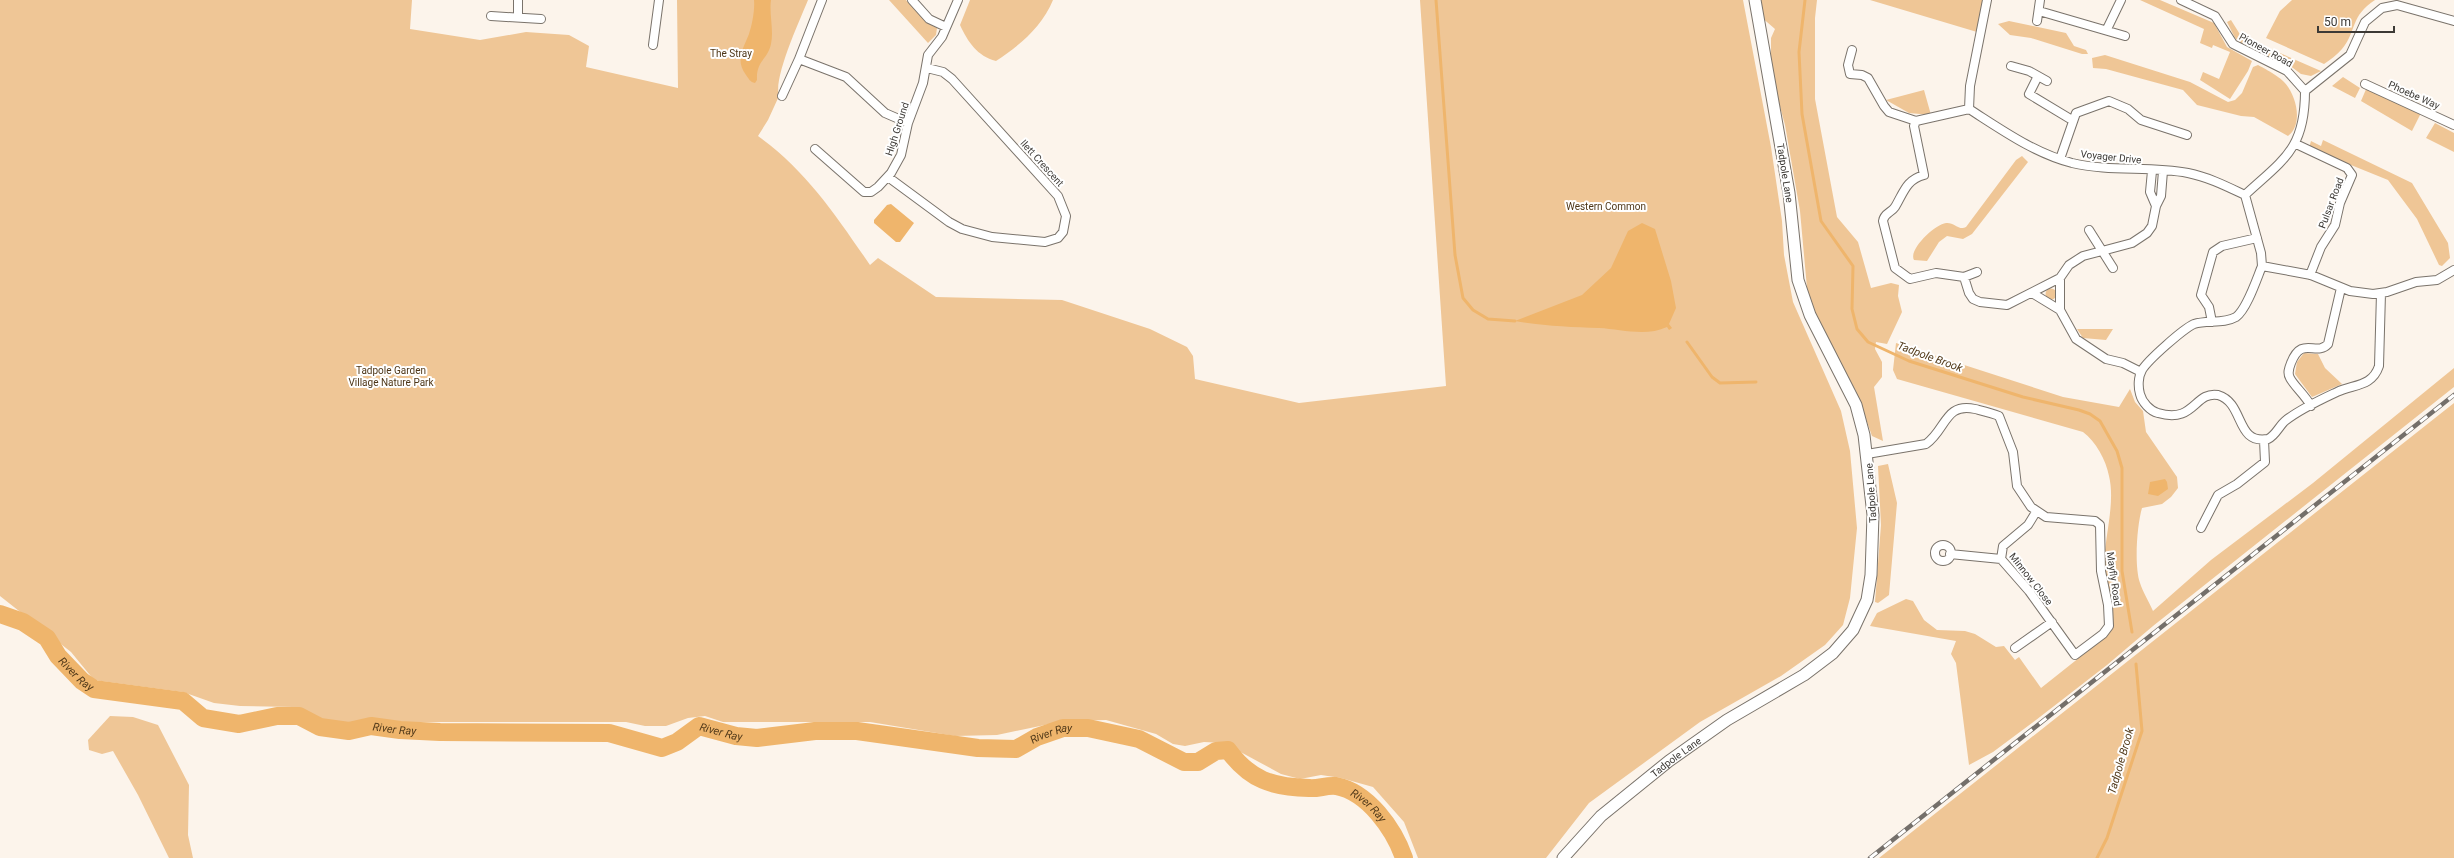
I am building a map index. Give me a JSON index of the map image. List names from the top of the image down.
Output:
{
  "streets": {
    "street": [
      "Pioneer Road",
      "Phoebe Way",
      "High Ground",
      "Voyager Drive",
      "Ilett Crescent",
      "Tadpole Lane",
      "Pulsar Road",
      "Minnow Close",
      "Mayfly Road"
    ]
  },
  "crossings": [
    ["High Ground", "Ilett Crescent"],
    ["Minnow Close", "Mayfly Road"]
  ],
  "water": ["Tadpole Brook", "River Ray"],
  "parks": ["The Stray", "Western Common", "Tadpole Garden Village Nature Park"],
  "scale_bar": "50 m"
}
